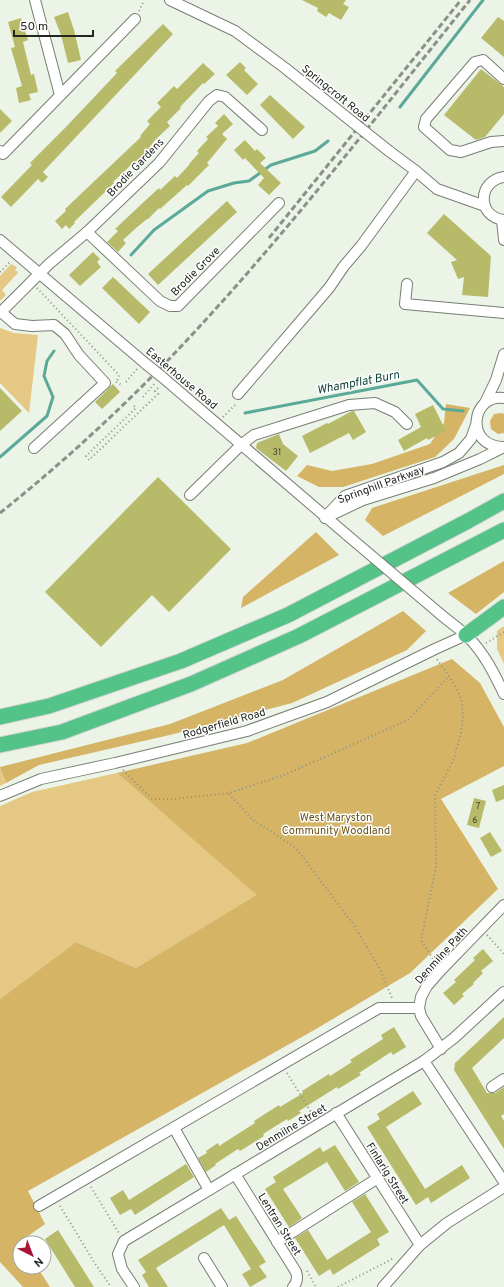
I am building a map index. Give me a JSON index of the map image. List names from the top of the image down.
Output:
{
  "streets": {
    "street": [
      "Springcroft Road",
      "Brodie Gardens",
      "Brodie Grove",
      "Easterhouse Road",
      "Springhill Parkway",
      "Rodgerfield Road",
      "Denmilne Path",
      "Denmilne Street",
      "Finlarig Street",
      "Lentran Street"
    ]
  },
  "crossings": [
    ["Brodie Gardens", "Brodie Grove"],
    ["Brodie Gardens", "Easterhouse Road"],
    ["Easterhouse Road", "Springhill Parkway"],
    ["Easterhouse Road", "Rodgerfield Road"],
    ["Denmilne Street", "Finlarig Street"],
    ["Denmilne Street", "Lentran Street"]
  ],
  "water": ["Whampflat Burn"],
  "parks": ["West Maryston Community Woodland"],
  "house_numbers": ["31", "7", "6"],
  "scale_bar": "50 m",
  "north": "bottom right"
}
